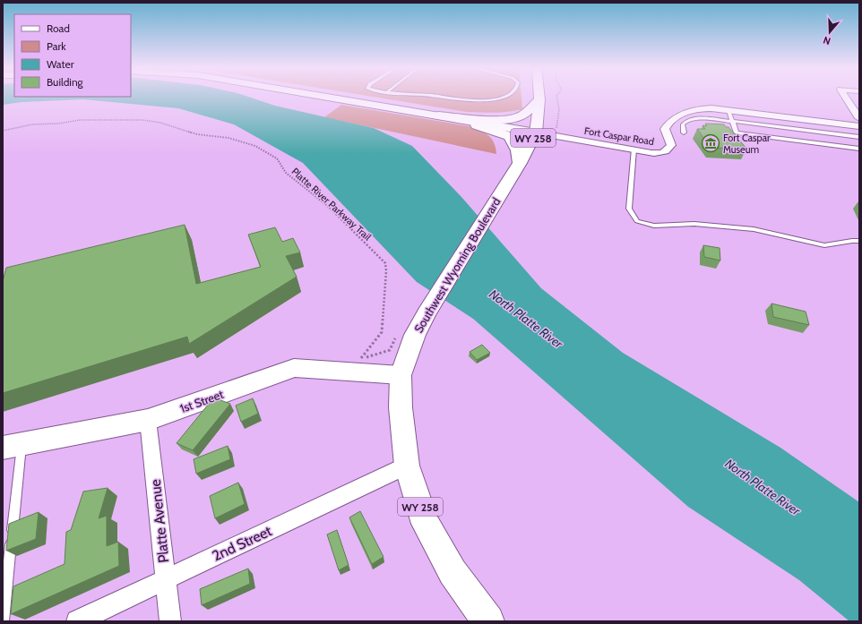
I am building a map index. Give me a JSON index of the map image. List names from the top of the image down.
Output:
{
  "streets": {
    "main road": ["WY 258", "Southwest Wyoming Boulevard", "1st Street"],
    "street": ["Fort Caspar Road", "Platte Avenue", "2nd Street"],
    "path": ["Platte River Parkway Trail"]
  },
  "crossings": [
    ["Fort Caspar Road", "Southwest Wyoming Boulevard"],
    ["Southwest Wyoming Boulevard", "1st Street"],
    ["Southwest Wyoming Boulevard", "2nd Street"],
    ["1st Street", "Platte Avenue"],
    ["Platte Avenue", "2nd Street"]
  ],
  "water": ["North Platte River"],
  "places": {
    "museum": ["Fort Caspar Museum"]
  },
  "legend": [
    "Road",
    "Park",
    "Water",
    "Building"
  ],
  "north": "bottom"
}
